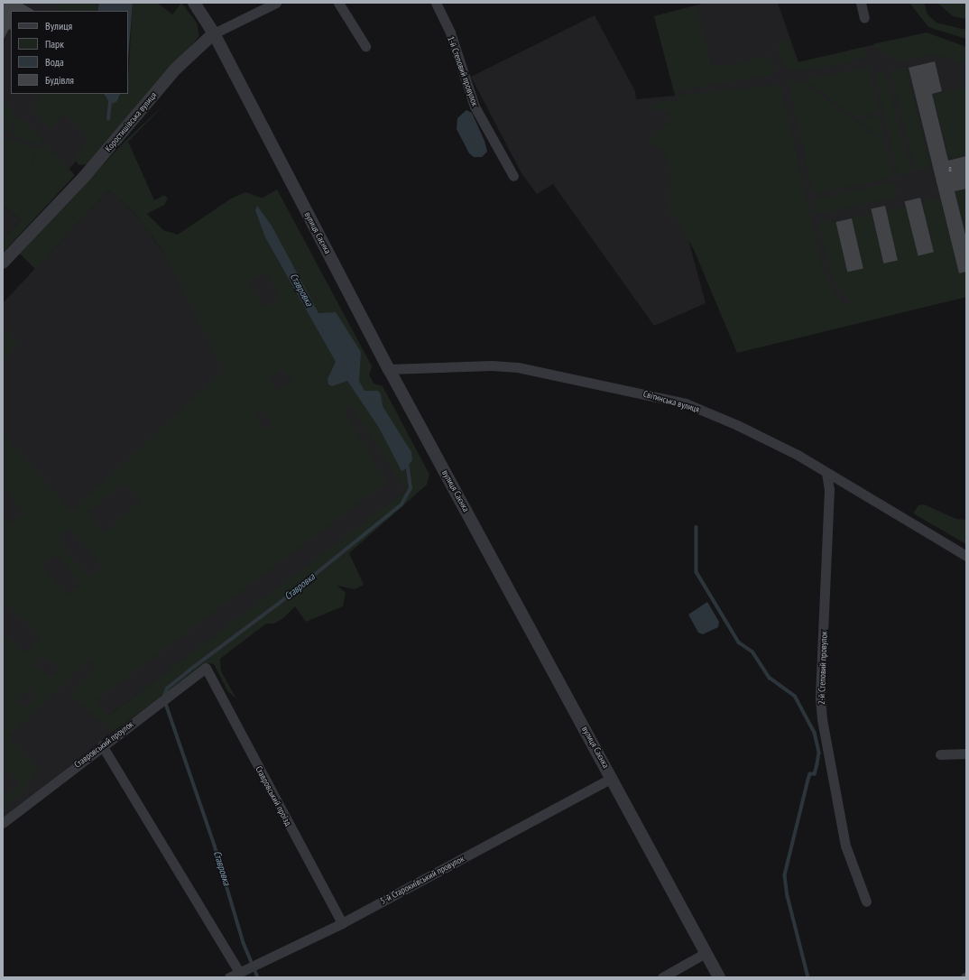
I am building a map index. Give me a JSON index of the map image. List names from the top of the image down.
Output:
{
  "streets": {
    "street": [
      "1-й Степовий провулок",
      "Коростишівська вулиця",
      "вулиця Саєнка",
      "Світинська вулиця",
      "2-й Степовий провулок",
      "Ставровський проулок",
      "Ставровський проїзд",
      "5-й Старокиївський провулок"
    ]
  },
  "crossings": [
    ["Коростишівська вулиця", "вулиця Саєнка"],
    ["вулиця Саєнка", "Світинська вулиця"],
    ["вулиця Саєнка", "5-й Старокиївський провулок"],
    ["Світинська вулиця", "2-й Степовий провулок"],
    ["Ставровський проулок", "Ставровський проїзд"],
    ["Ставровський проїзд", "5-й Старокиївський провулок"]
  ],
  "water": ["Ставровка"],
  "house_numbers": ["8"],
  "legend": [
    "Вулиця",
    "Парк",
    "Вода",
    "Будівля"
  ]
}
